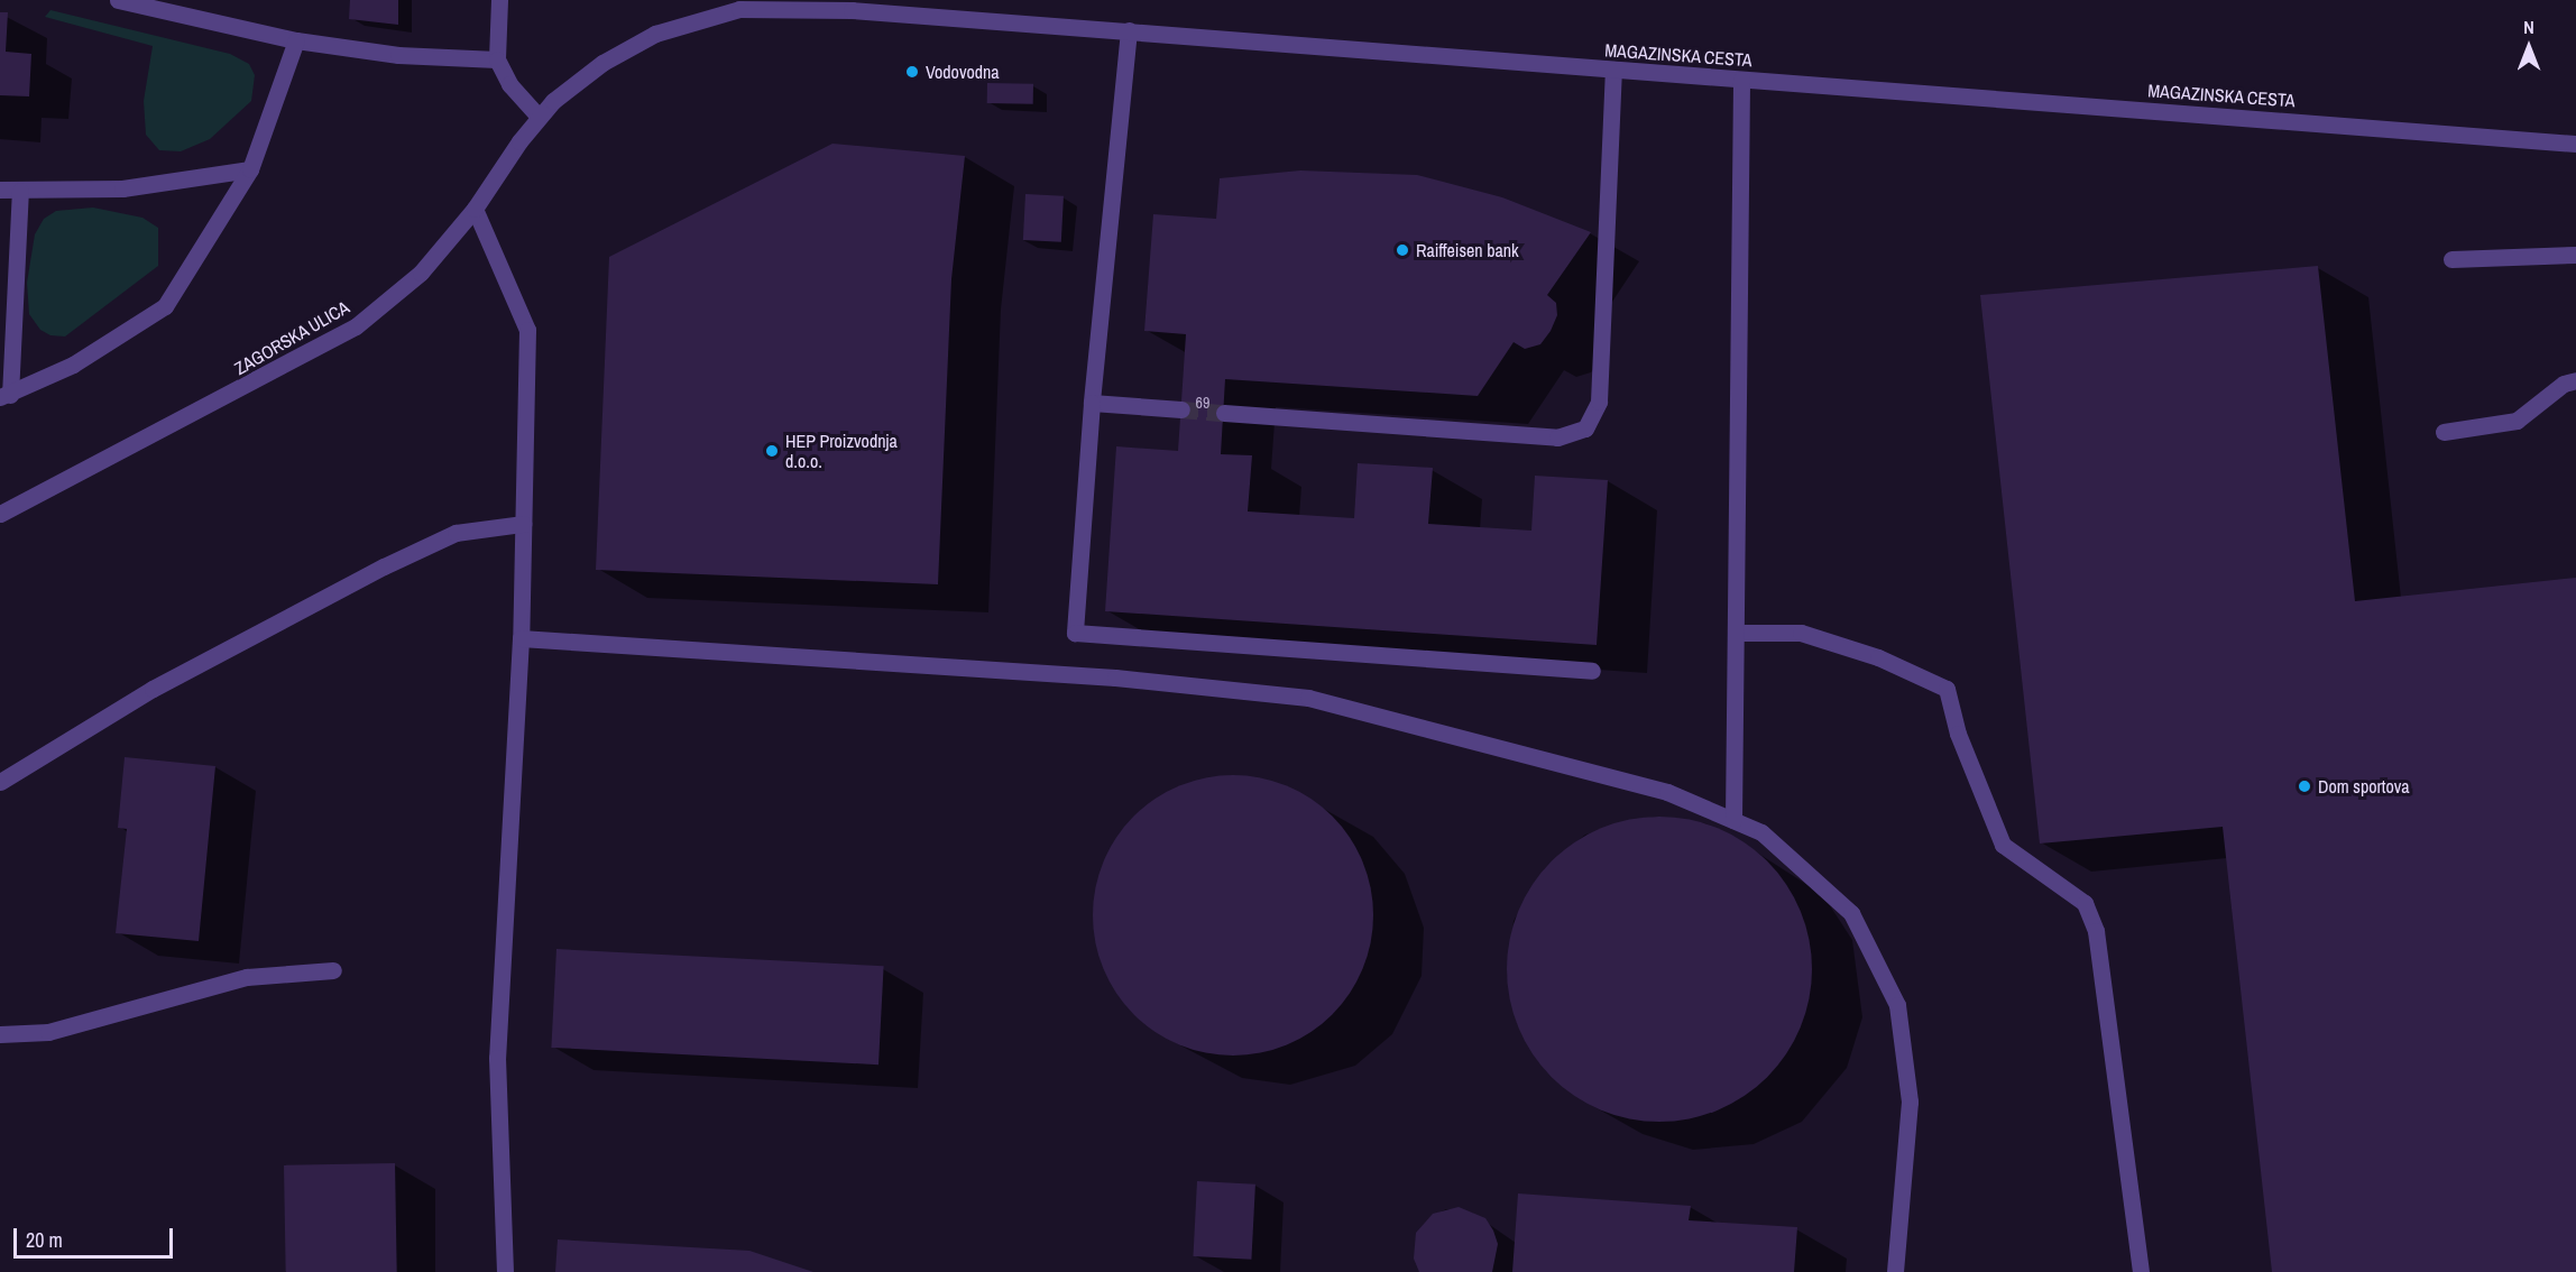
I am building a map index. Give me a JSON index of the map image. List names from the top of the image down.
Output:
{
  "streets": {
    "street": ["MAGAZINSKA CESTA", "ZAGORSKA ULICA"]
  },
  "crossings": [
    ["MAGAZINSKA CESTA", "ZAGORSKA ULICA"]
  ],
  "places": [
    "Vodovodna",
    "Raiffeisen bank",
    "HEP Proizvodnja d.o.o.",
    "Dom sportova"
  ],
  "house_numbers": ["69"],
  "scale_bar": "20 m",
  "north": "top"
}
